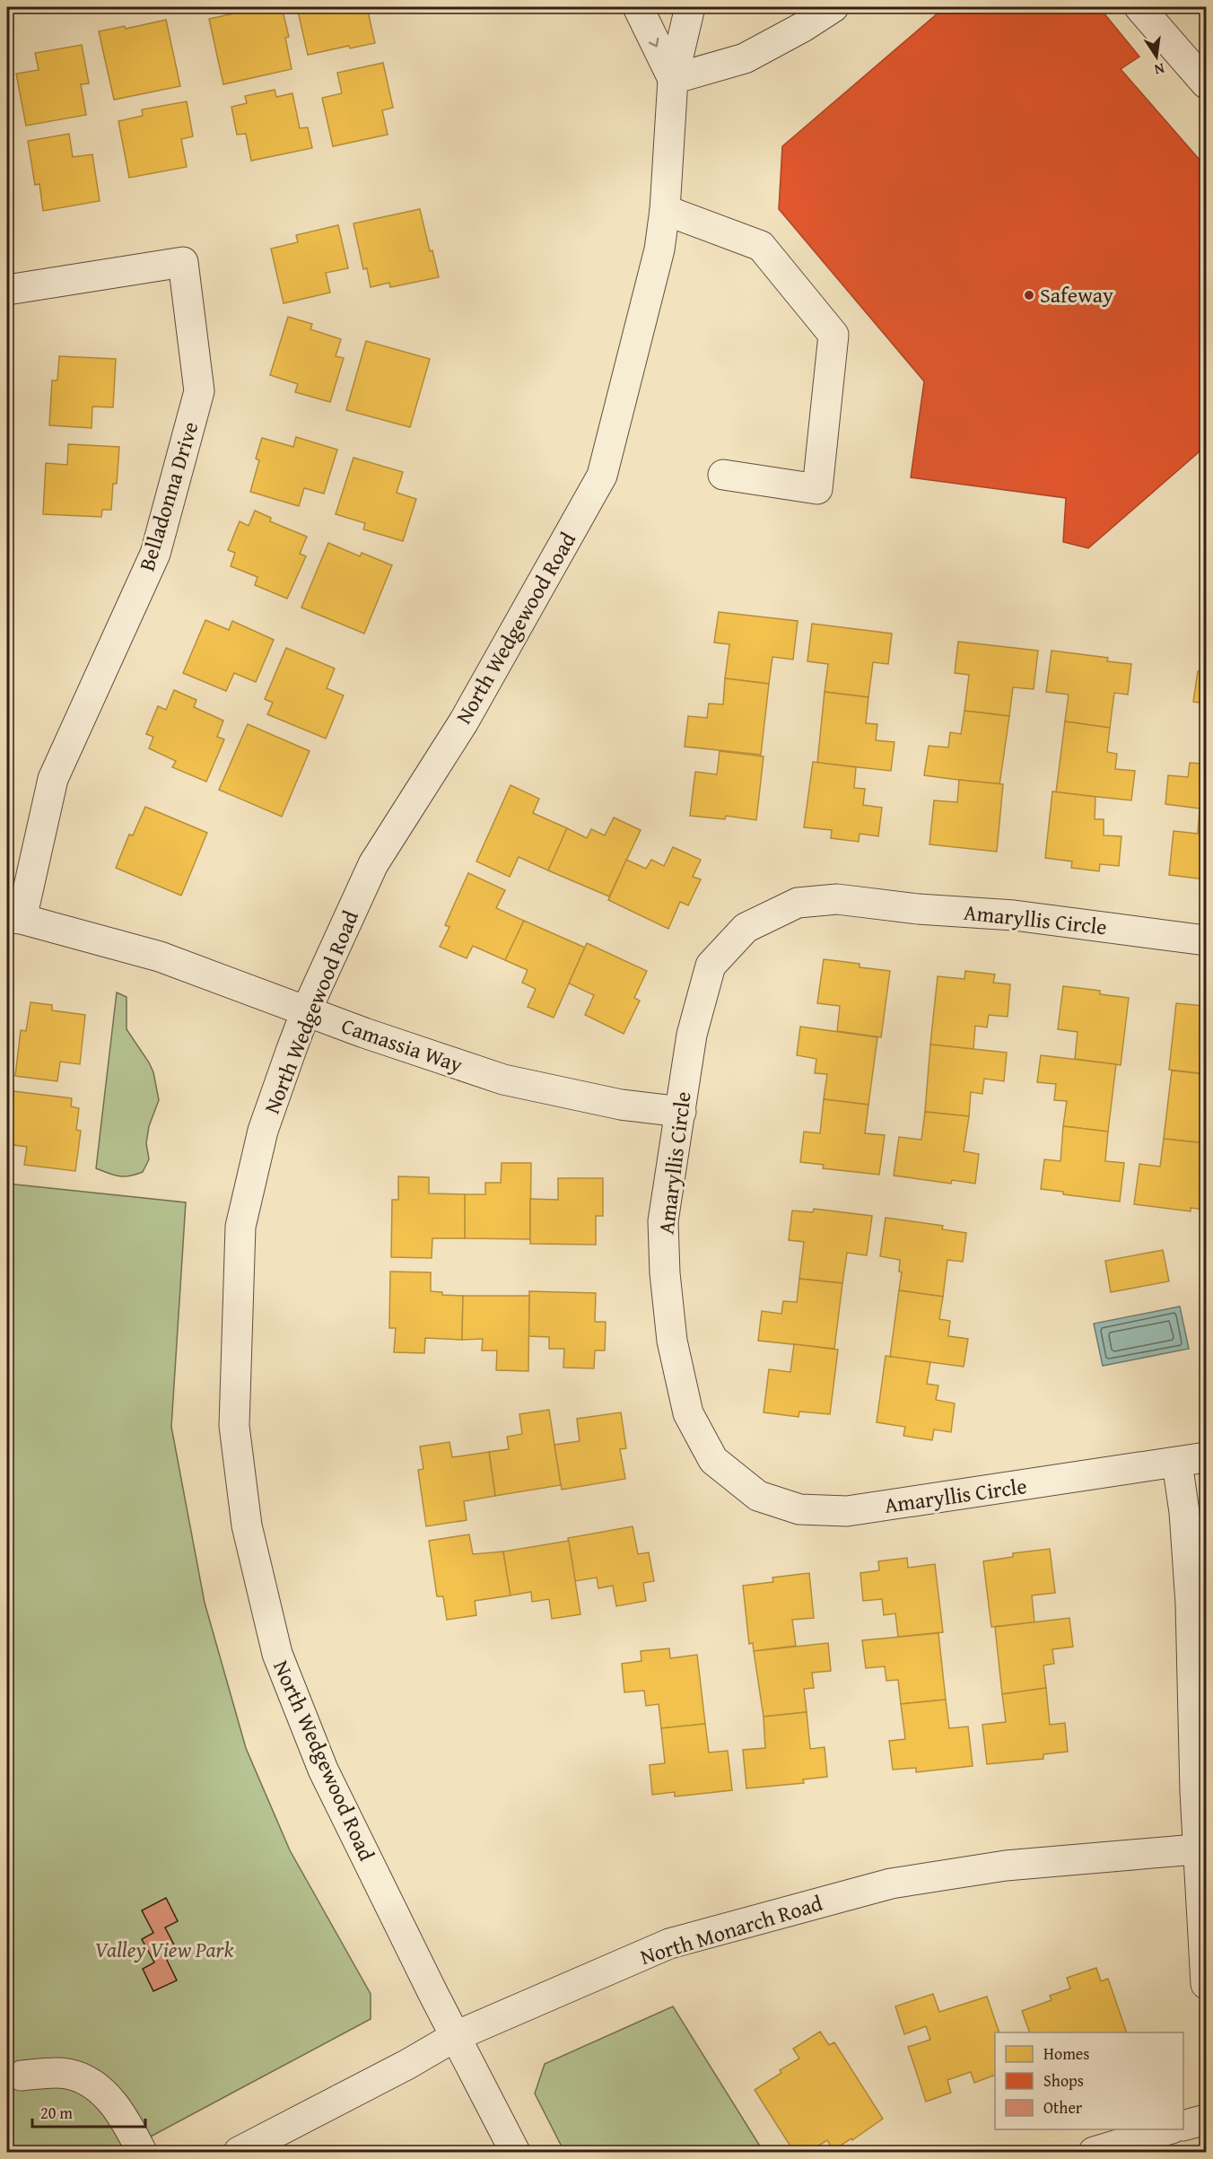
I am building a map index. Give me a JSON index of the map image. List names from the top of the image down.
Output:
{
  "streets": {
    "street": [
      "Belladonna Drive",
      "North Wedgewood Road",
      "Amaryllis Circle",
      "Camassia Way",
      "North Monarch Road"
    ]
  },
  "crossings": [
    ["Belladonna Drive", "Camassia Way"],
    ["North Wedgewood Road", "Camassia Way"],
    ["North Wedgewood Road", "North Monarch Road"],
    ["Amaryllis Circle", "Camassia Way"]
  ],
  "parks": ["Valley View Park"],
  "places": ["Safeway"],
  "legend": ["Homes", "Shops", "Other"],
  "scale_bar": "20 m",
  "north": "bottom"
}
